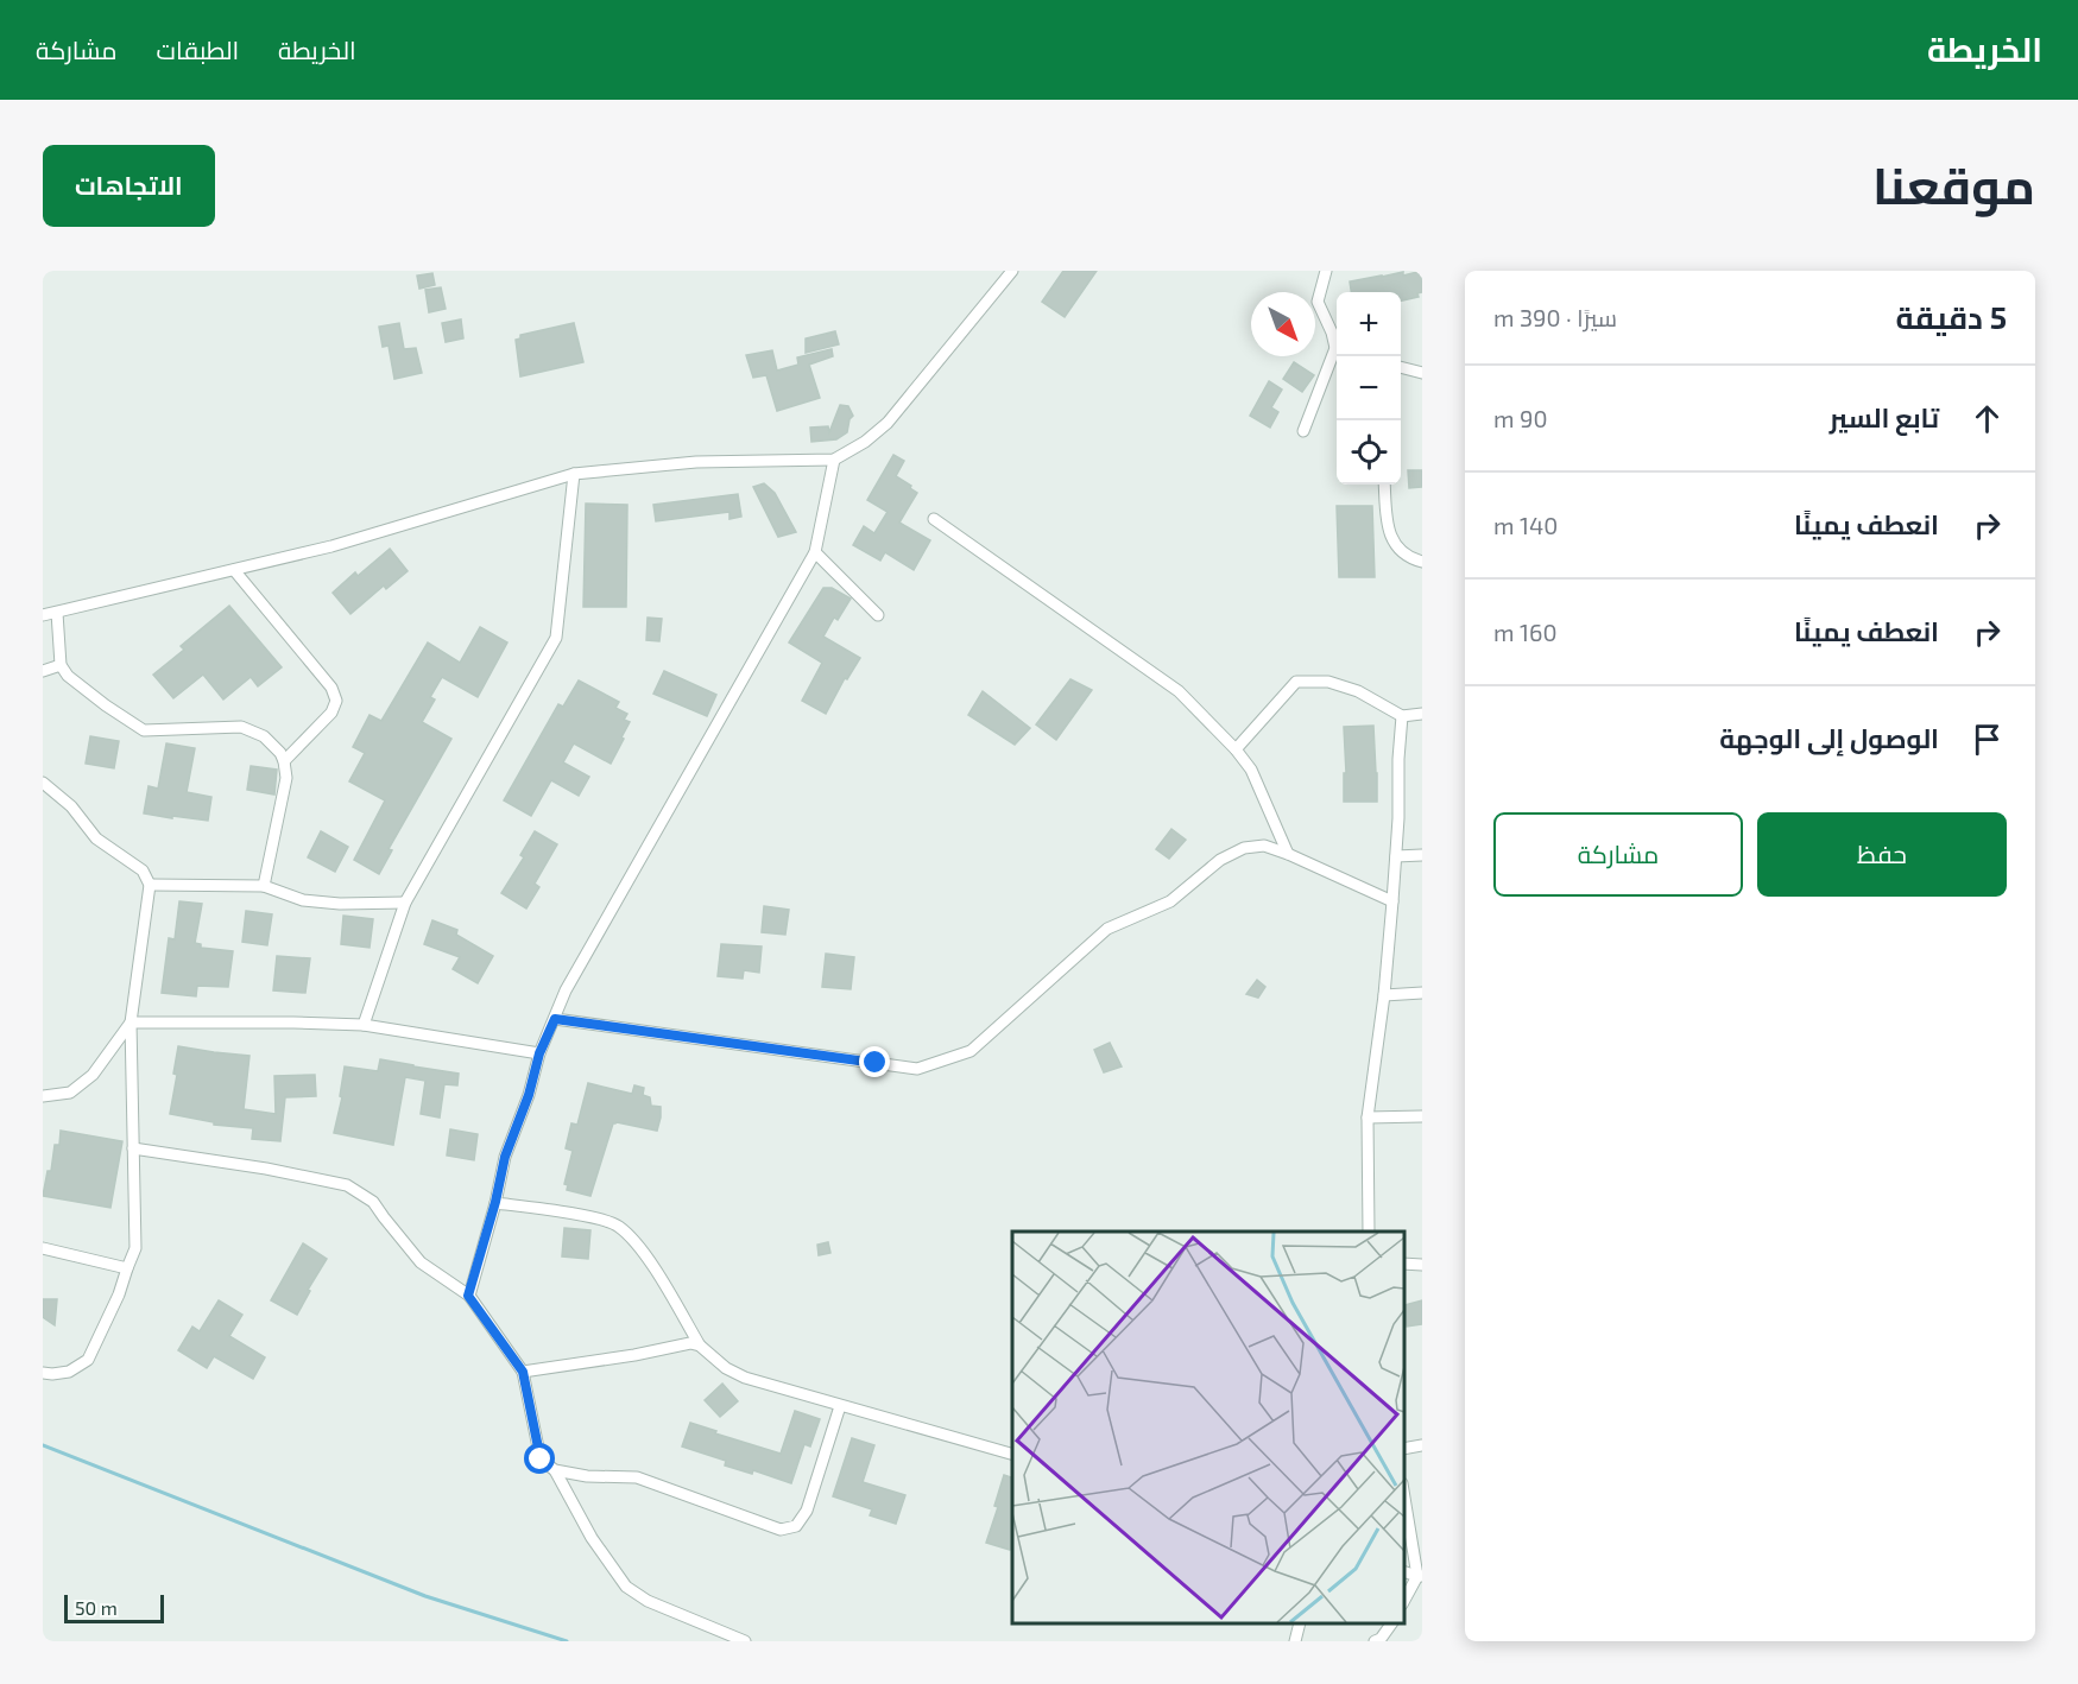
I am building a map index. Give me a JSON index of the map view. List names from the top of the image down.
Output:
{
  "scale_bar": "50 m",
  "north": "bottom right",
  "page": {
    "header": "الخريطة",
    "nav": ["الخريطة", "الطبقات", "مشاركة"],
    "title": "موقعنا",
    "buttons": [
      "الاتجاهات",
      ["حفظ", "مشاركة"]
    ],
    "heading": ["5 دقيقة", "سيرًا · 390 m"],
    "map_buttons": ["+", "−"],
    "list": [
      ["تابع السير", "90 m"],
      ["انعطف يمينًا", "140 m"],
      ["انعطف يمينًا", "160 m"],
      "الوصول إلى الوجهة"
    ],
    "scale": "50 m"
  }
}
